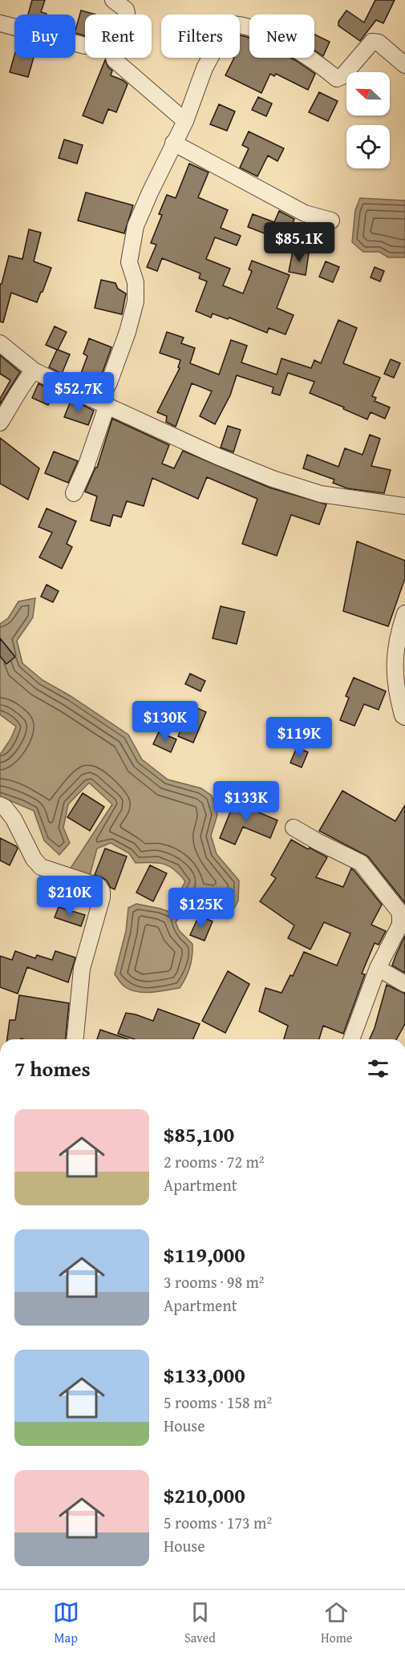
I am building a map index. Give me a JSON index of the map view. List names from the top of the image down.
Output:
{
  "north": "left",
  "page": {
    "chip": [
      "Buy",
      "Rent",
      "Filters",
      "New"
    ],
    "price": [
      "$85.1K",
      "$52.7K",
      "$130K",
      "$119K",
      "$133K",
      "$210K",
      "$125K"
    ],
    "heading": "7 homes",
    "list": [
      {
        "name": "$85,100",
        "note": "2 rooms · 72 m² · Apartment"
      },
      {
        "name": "$119,000",
        "note": "3 rooms · 98 m² · Apartment"
      },
      {
        "name": "$133,000",
        "note": "5 rooms · 158 m² · House"
      },
      {
        "name": "$210,000",
        "note": "5 rooms · 173 m² · House"
      }
    ],
    "tabs": ["Map", "Saved", "Home"]
  }
}
